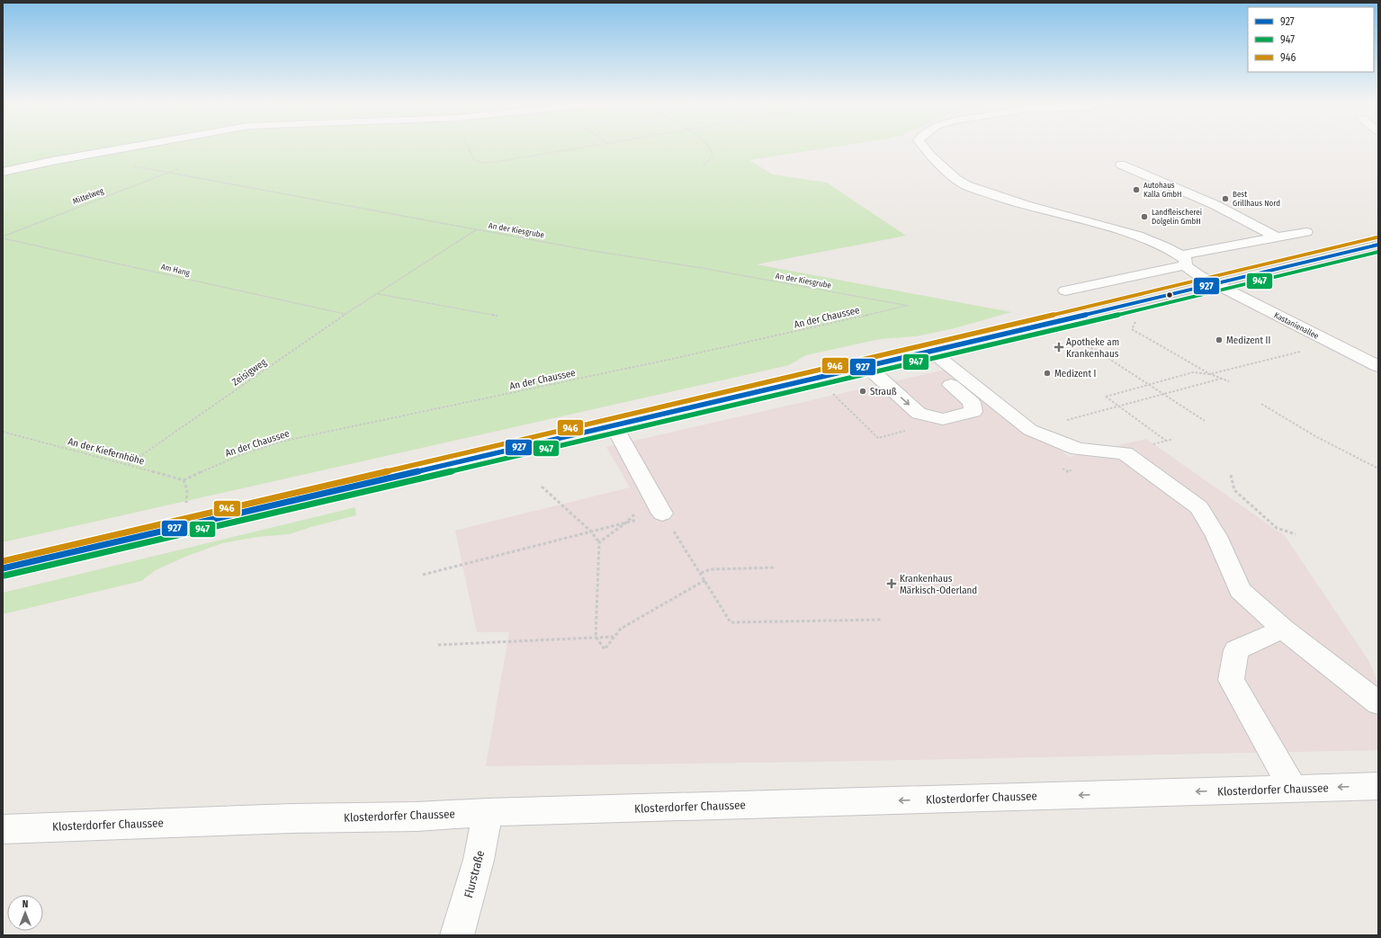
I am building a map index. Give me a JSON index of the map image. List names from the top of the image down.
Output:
{
  "streets": {
    "street": ["Kastanienallee", "Klosterdorfer Chaussee", "Flurstraße"],
    "path": [
      "Mittelweg",
      "An der Kiesgrube",
      "Am Hang",
      "An der Chaussee",
      "Zeisigweg",
      "An der Kiefernhöhe"
    ]
  },
  "crossings": [
    ["Mittelweg", "An der Kiesgrube"],
    ["Mittelweg", "Am Hang"],
    ["An der Kiesgrube", "An der Chaussee"],
    ["An der Kiesgrube", "Zeisigweg"],
    ["Am Hang", "Zeisigweg"],
    ["An der Chaussee", "An der Kiefernhöhe"],
    ["Zeisigweg", "An der Kiefernhöhe"],
    ["Klosterdorfer Chaussee", "Flurstraße"]
  ],
  "one_way": ["Klosterdorfer Chaussee"],
  "places": {
    "other": [
      "Autohaus Kalla GmbH",
      "Best Grillhaus Nord",
      "Landfleischerei Dolgelin GmbH",
      "Medizent II",
      "Medizent I",
      "Strauß"
    ],
    "health": ["Apotheke am Krankenhaus", "Krankenhaus Märkisch-Oderland"]
  },
  "lines": ["transit line 946", "transit line 927", "transit line 947"],
  "legend": ["927", "947", "946"],
  "north": "top"
}
